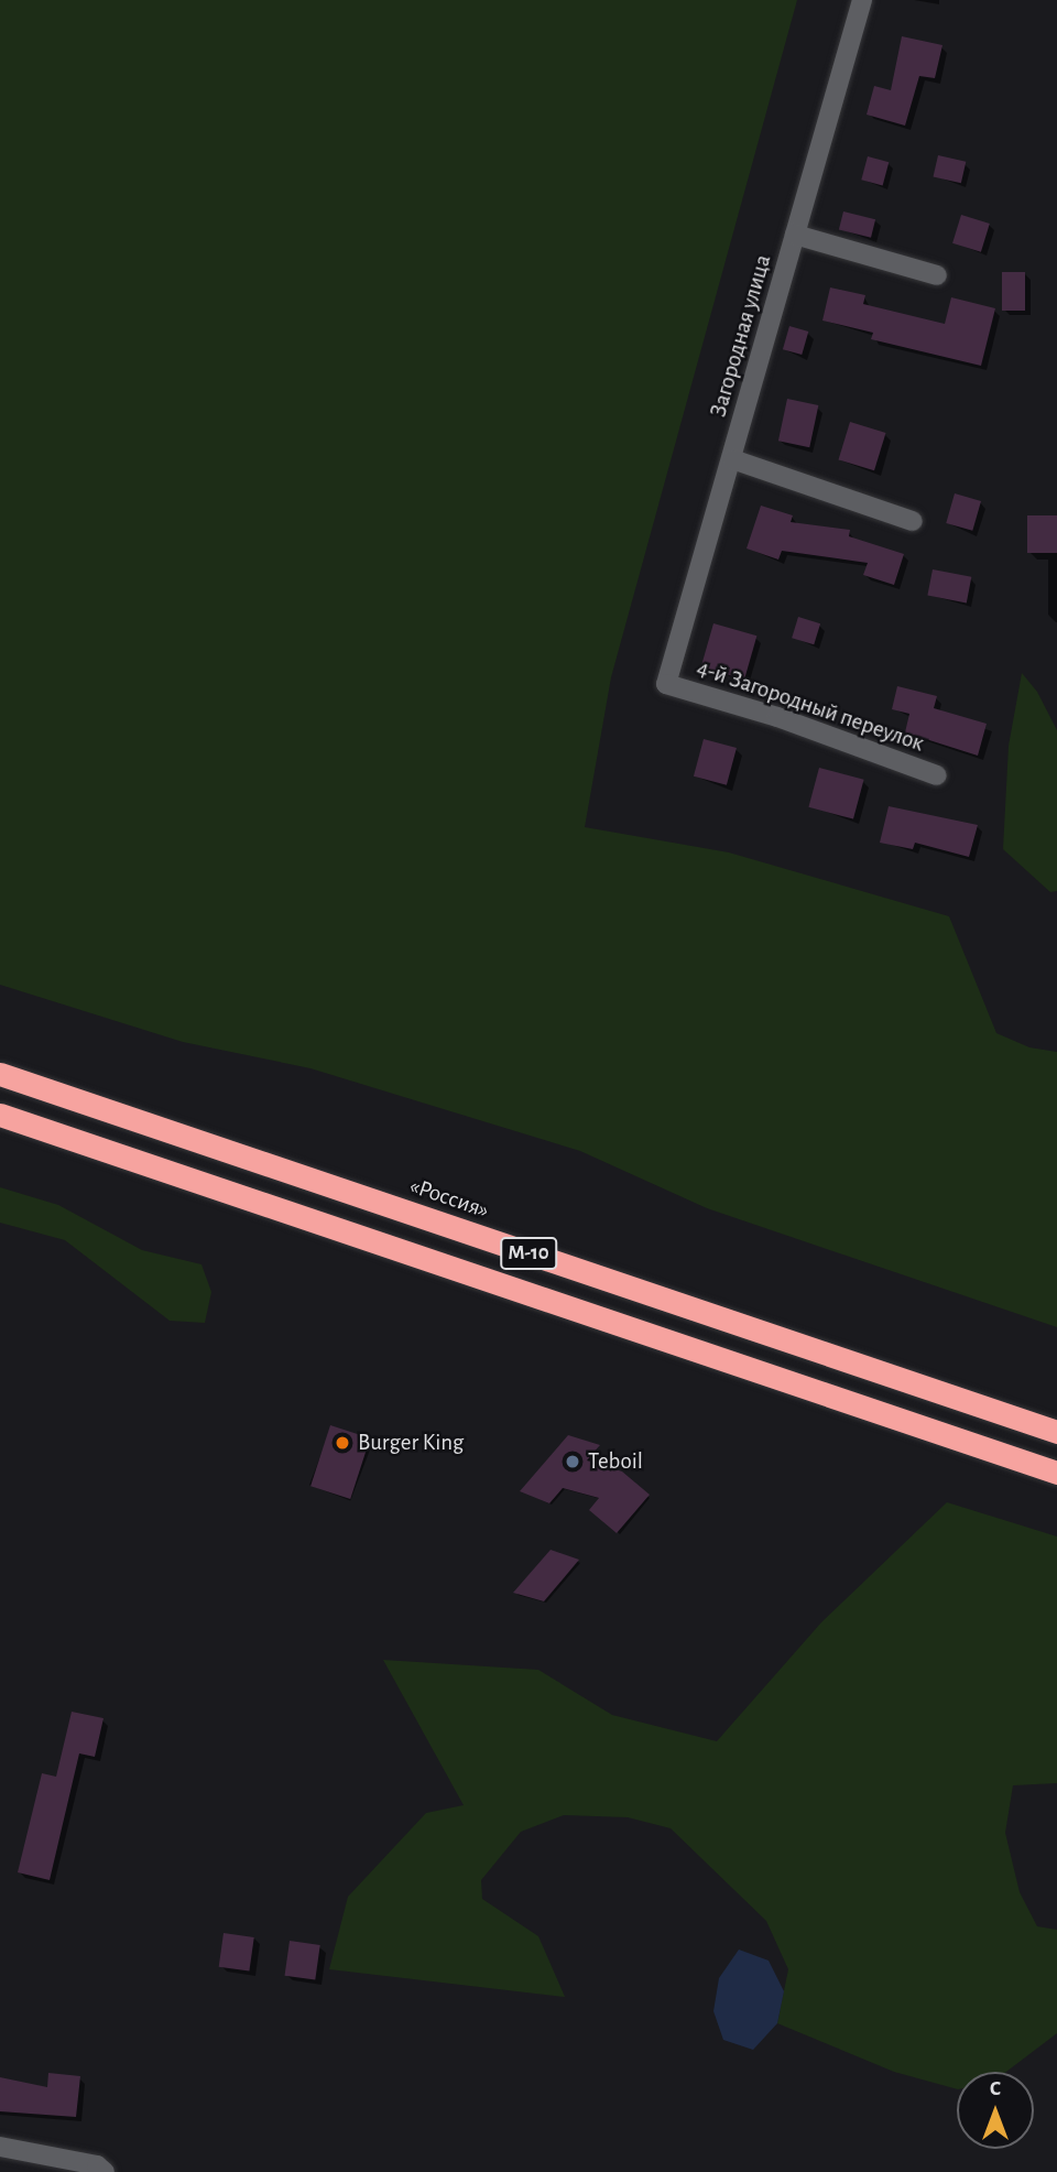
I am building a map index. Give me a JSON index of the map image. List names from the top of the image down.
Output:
{
  "streets": {
    "highway": ["«Россия»", "М-10"],
    "street": ["Загородная улица", "4-й Загородный переулок"]
  },
  "crossings": [
    ["Загородная улица", "4-й Загородный переулок"]
  ],
  "places": ["Burger King", "Teboil"],
  "north": "top"
}
